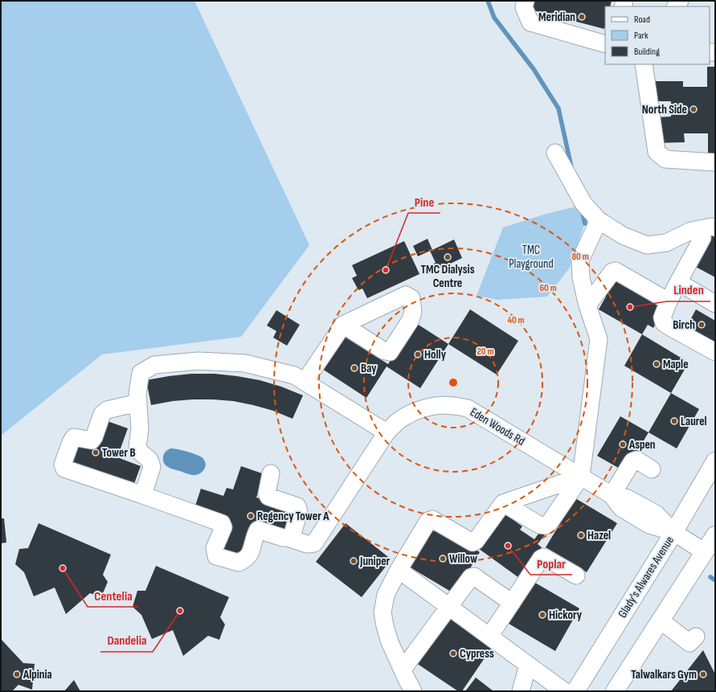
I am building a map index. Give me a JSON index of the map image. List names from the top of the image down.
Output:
{
  "streets": {
    "main road": ["Glady's Alwares Avenue"],
    "street": ["Eden Woods Rd"]
  },
  "crossings": [
    ["Eden Woods Rd", "Glady's Alwares Avenue"]
  ],
  "parks": ["TMC Playground"],
  "places": [
    "Meridian",
    "North Side",
    "TMC Dialysis Centre",
    "Pine",
    "Linden",
    "Birch",
    "Holly",
    "Maple",
    "Bay",
    "Laurel",
    "Aspen",
    "Tower B",
    "Regency Tower A",
    "Hazel",
    "Poplar",
    "Willow",
    "Juniper",
    "Centelia",
    "Dandelia",
    "Hickory",
    "Cypress",
    "Alpinia",
    "Talwalkars Gym"
  ],
  "legend": ["Road", "Park", "Building"],
  "rings": [
    "80 m",
    "60 m",
    "40 m",
    "20 m"
  ]
}
